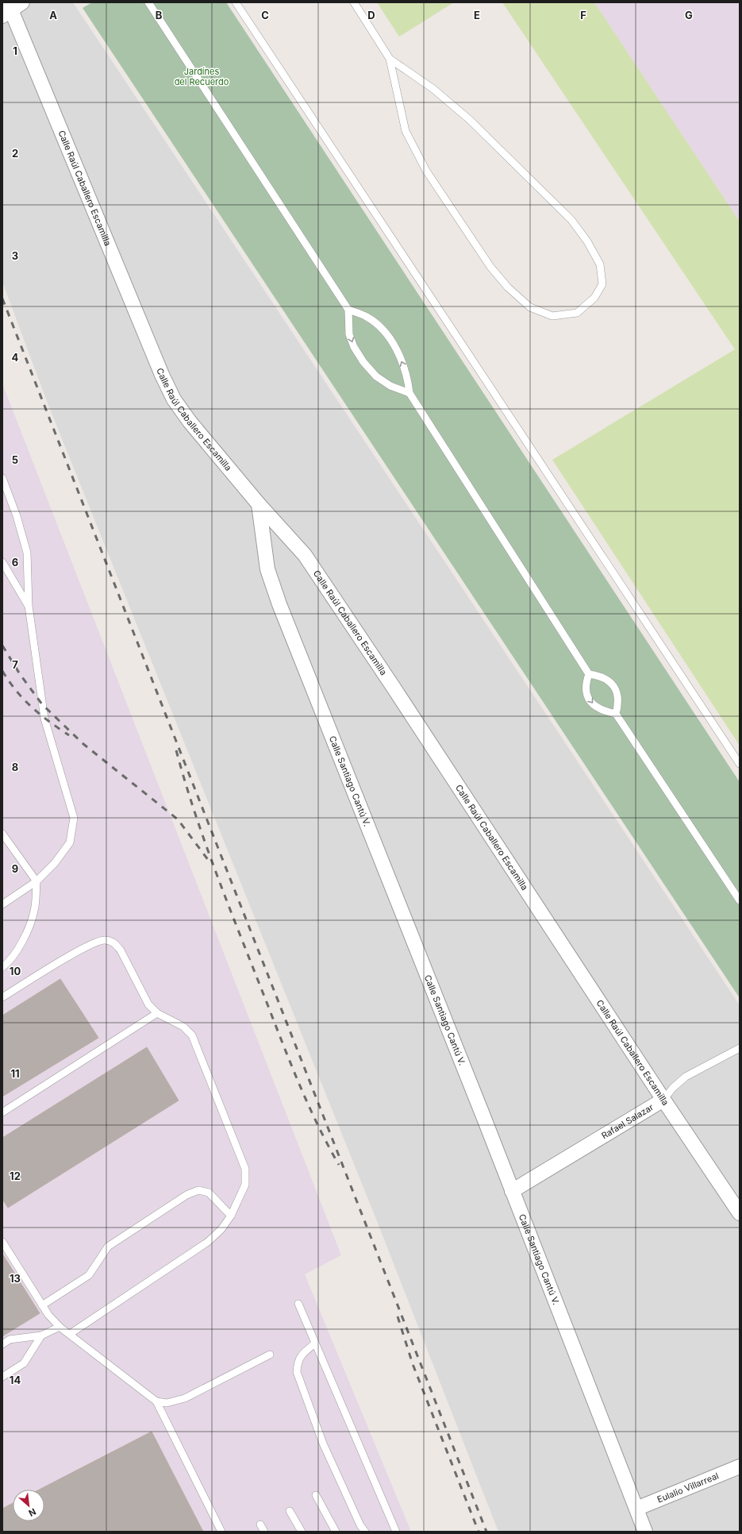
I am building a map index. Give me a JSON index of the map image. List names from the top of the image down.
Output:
{
  "streets": {
    "street": [
      "Calle Raúl Caballero Escamilla",
      "Calle Santiago Cantú V.",
      "Rafael Salazar",
      "Eulalio Villarreal"
    ]
  },
  "crossings": [
    ["Calle Raúl Caballero Escamilla", "Calle Santiago Cantú V."],
    ["Calle Raúl Caballero Escamilla", "Rafael Salazar"],
    ["Calle Santiago Cantú V.", "Rafael Salazar"],
    ["Calle Santiago Cantú V.", "Eulalio Villarreal"]
  ],
  "parks": ["Jardínes del Recuerdo"],
  "north": "bottom right",
  "grid": {
    "columns": [
      "A",
      "B",
      "C",
      "D",
      "E",
      "F",
      "G"
    ],
    "rows": [
      "1",
      "2",
      "3",
      "4",
      "5",
      "6",
      "7",
      "8",
      "9",
      "10",
      "11",
      "12",
      "13",
      "14"
    ]
  }
}
